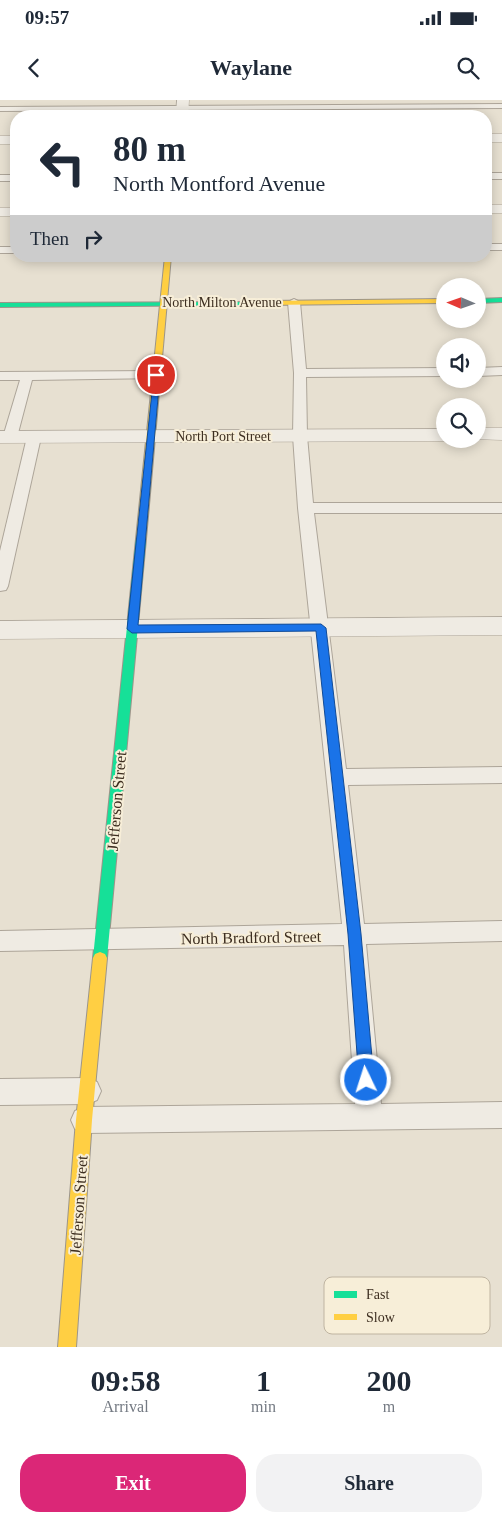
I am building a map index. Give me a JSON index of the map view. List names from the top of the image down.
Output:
{
  "streets": {
    "street": ["North Milton Avenue", "North Port Street", "Jefferson Street"],
    "lane": ["North Bradford Street"]
  },
  "crossings": [
    ["North Milton Avenue", "Jefferson Street"],
    ["North Port Street", "Jefferson Street"],
    ["Jefferson Street", "North Bradford Street"]
  ],
  "legend": ["Fast", "Slow"],
  "north": "left",
  "page": {
    "status": "09:57",
    "header": "Waylane",
    "turn": ["80 m", "North Montford Avenue"],
    "then": "Then",
    "eta": [
      "09:58",
      "Arrival",
      "1",
      "min",
      "200",
      "m"
    ],
    "buttons": ["Exit", "Share"]
  }
}
